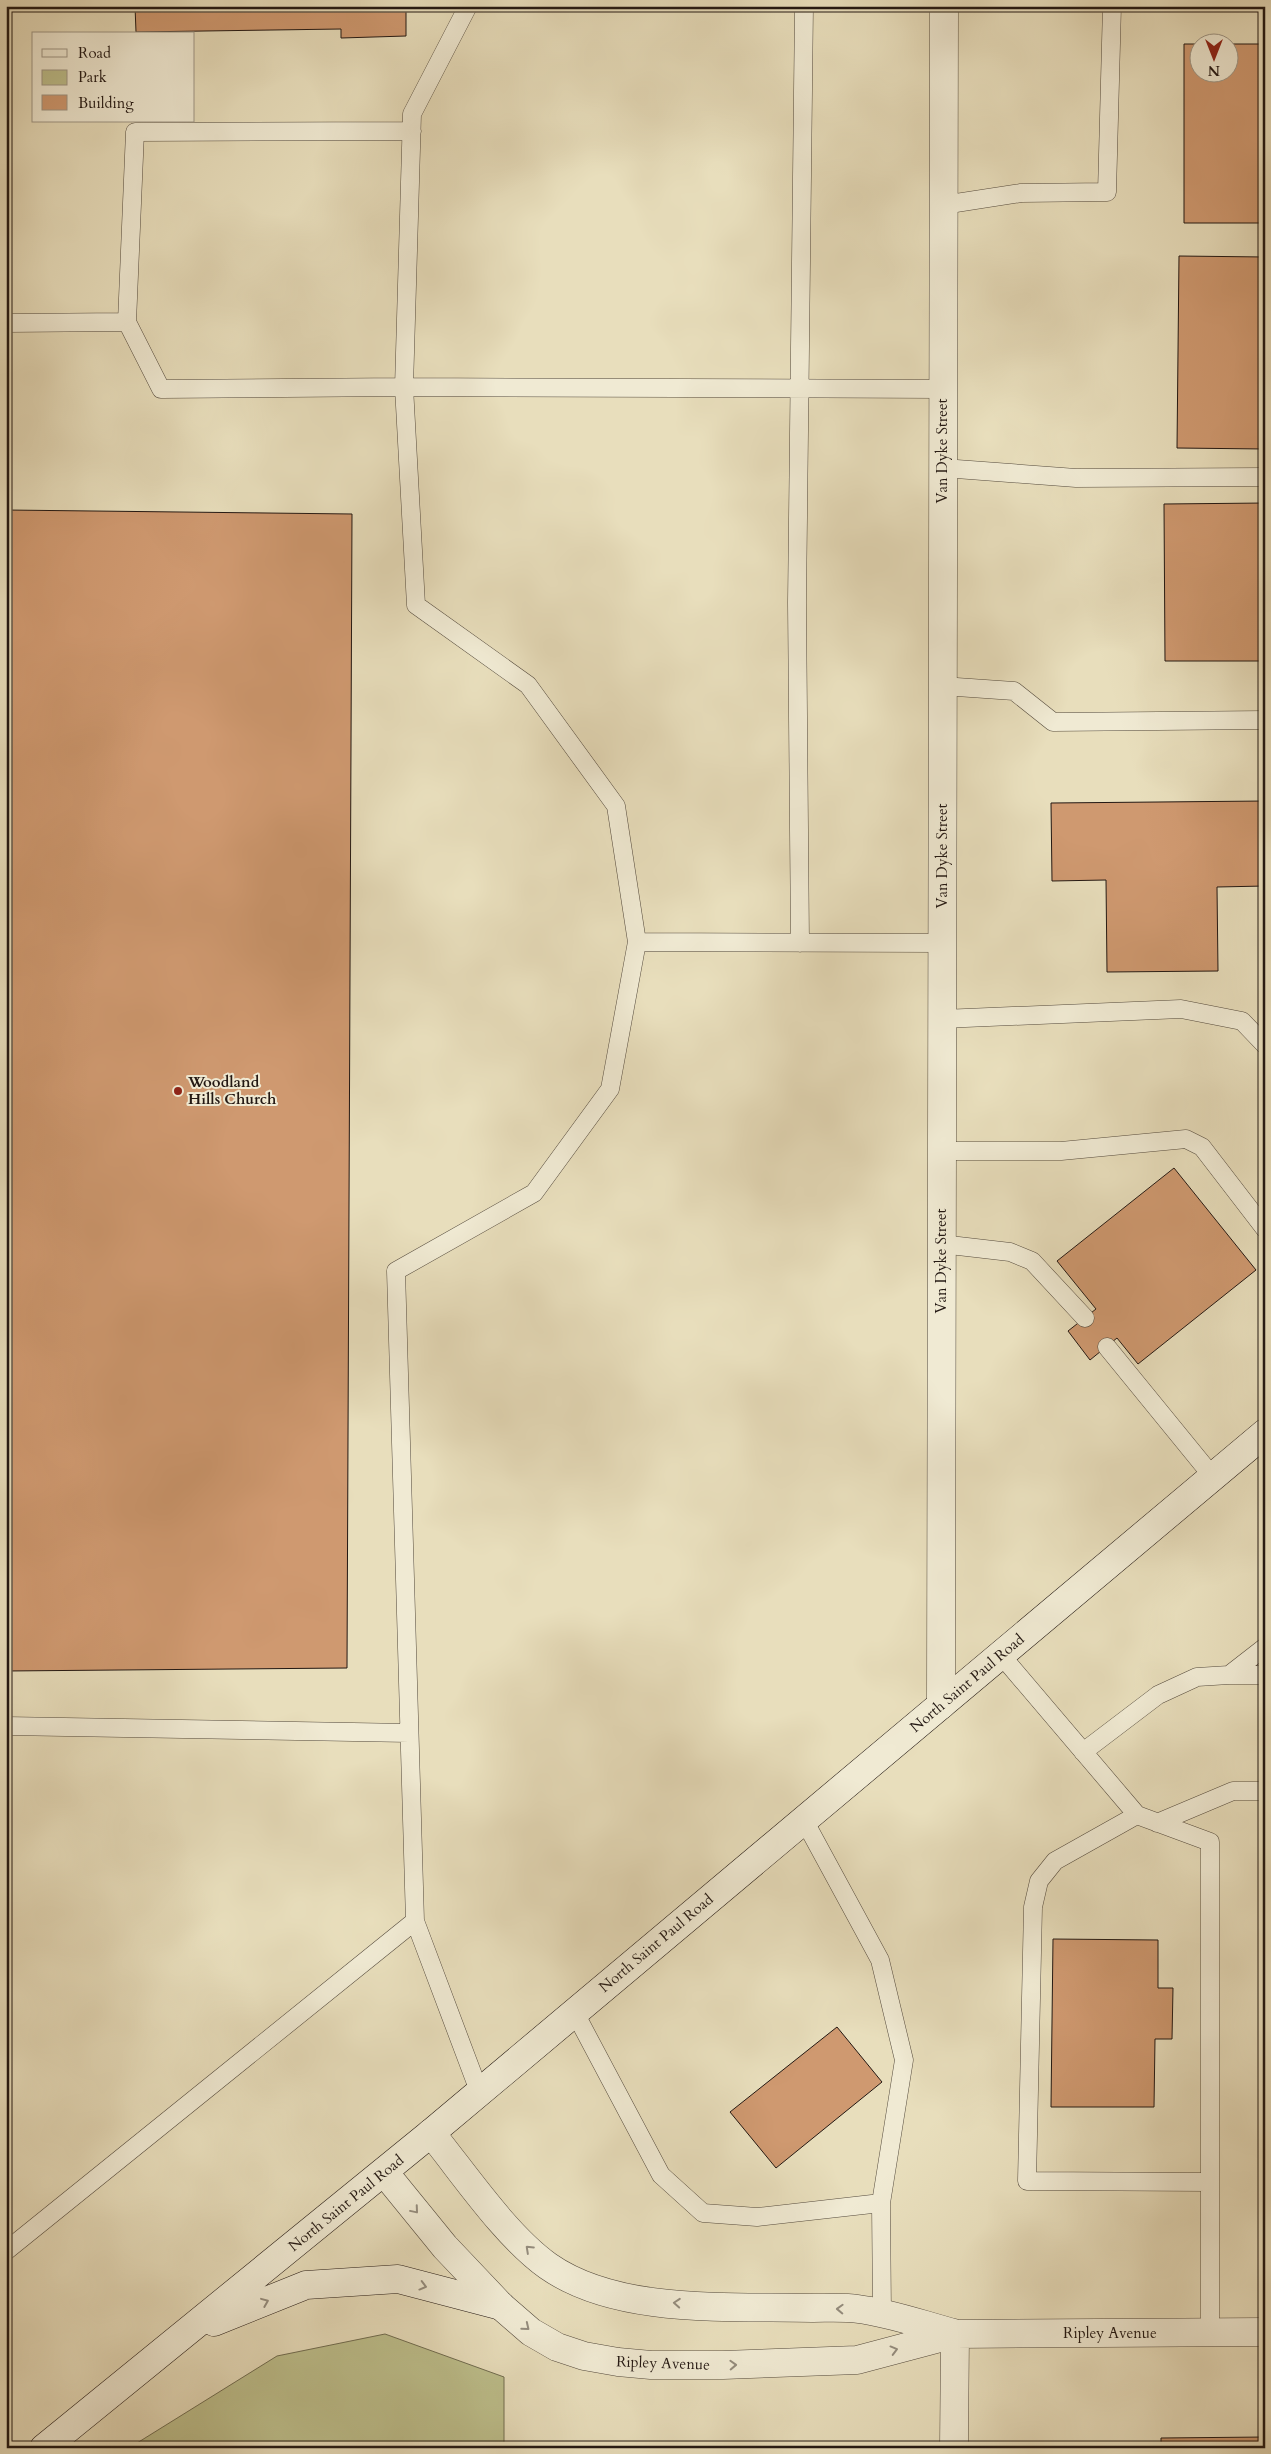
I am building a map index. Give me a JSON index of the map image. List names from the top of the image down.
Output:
{
  "streets": {
    "street": ["Van Dyke Street", "North Saint Paul Road", "Ripley Avenue"]
  },
  "crossings": [
    ["Van Dyke Street", "North Saint Paul Road"],
    ["North Saint Paul Road", "Ripley Avenue"]
  ],
  "places": ["Woodland Hills Church"],
  "legend": ["Road", "Park", "Building"],
  "north": "bottom"
}
